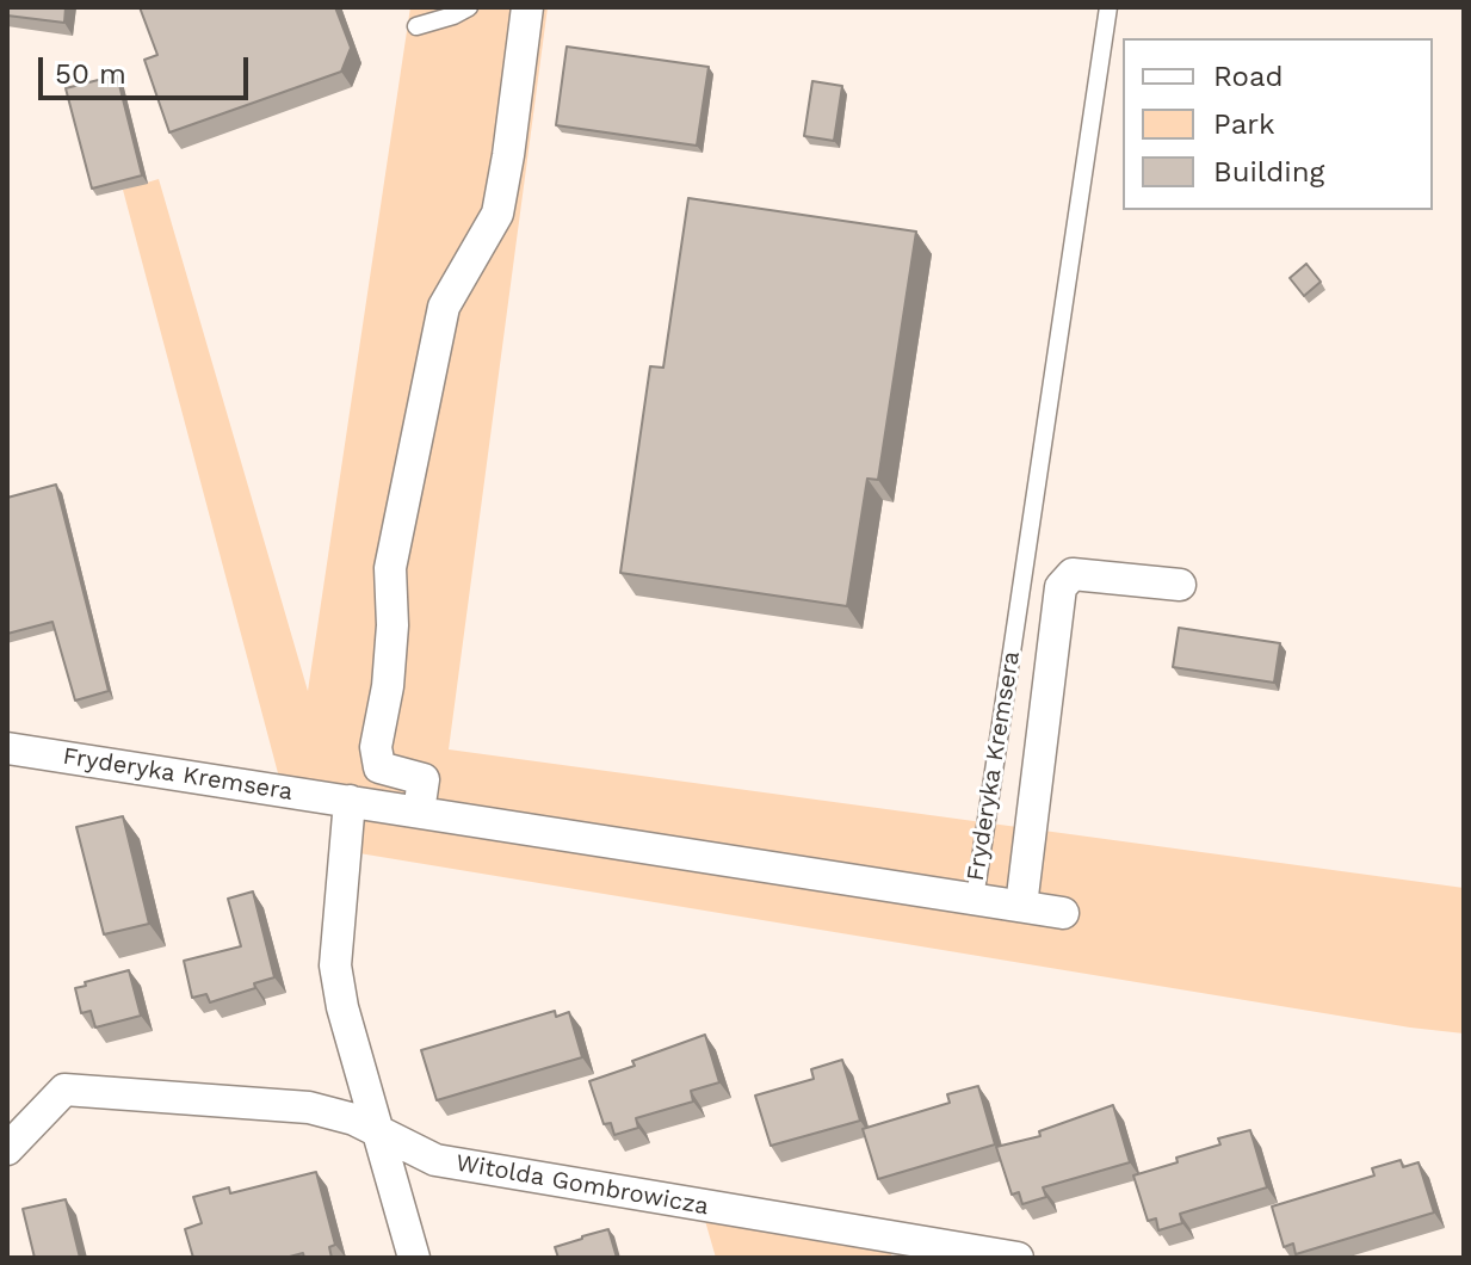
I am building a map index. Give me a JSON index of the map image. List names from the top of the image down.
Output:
{
  "streets": {
    "street": ["Fryderyka Kremsera", "Witolda Gombrowicza"]
  },
  "legend": ["Road", "Park", "Building"],
  "scale_bar": "50 m"
}
